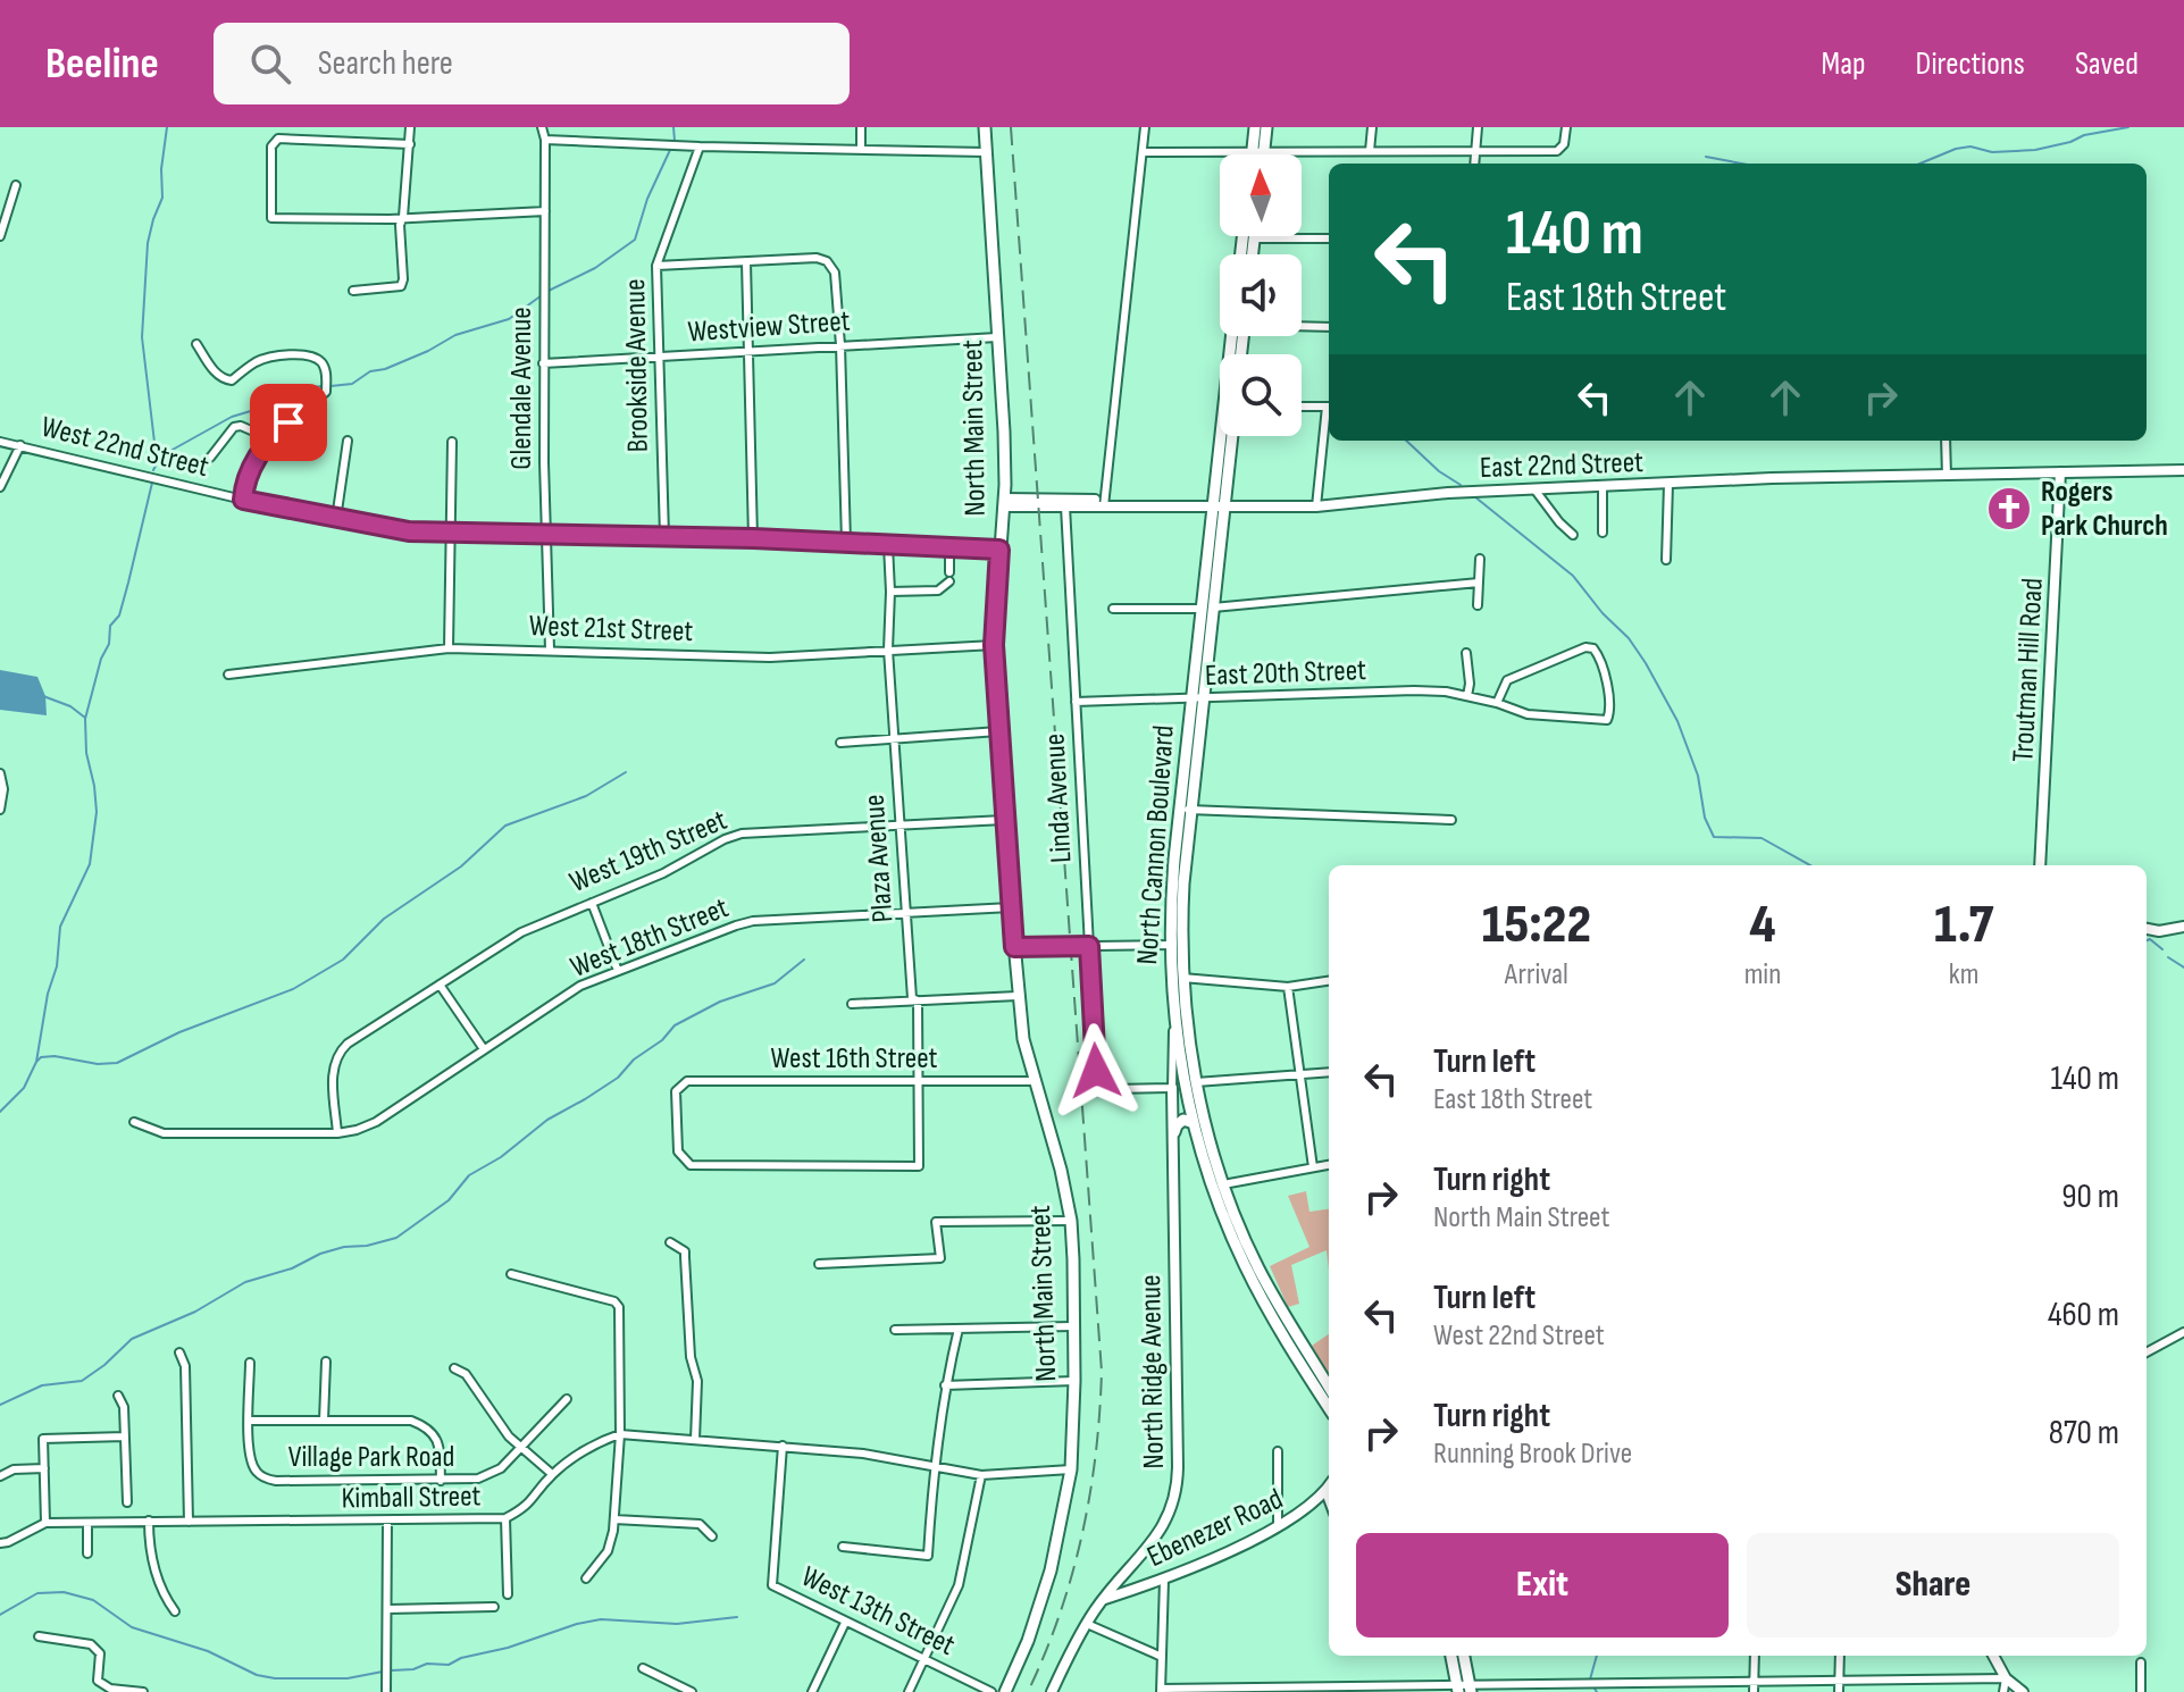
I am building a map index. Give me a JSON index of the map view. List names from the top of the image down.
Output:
{
  "streets": {
    "main road": ["North Main Street", "North Cannon Boulevard"],
    "street": [
      "Westview Street",
      "Brookside Avenue",
      "Glendale Avenue",
      "West 22nd Street",
      "East 22nd Street",
      "West 21st Street",
      "Troutman Hill Road",
      "East 20th Street",
      "Linda Avenue",
      "West 19th Street",
      "Plaza Avenue",
      "West 18th Street",
      "West 16th Street",
      "North Ridge Avenue",
      "Village Park Road",
      "Kimball Street",
      "Ebenezer Road",
      "West 13th Street"
    ]
  },
  "crossings": [
    ["Westview Street", "Brookside Avenue"],
    ["Westview Street", "Glendale Avenue"],
    ["Westview Street", "North Main Street"],
    ["Brookside Avenue", "West 22nd Street"],
    ["Glendale Avenue", "West 22nd Street"],
    ["Glendale Avenue", "West 21st Street"],
    ["North Main Street", "West 22nd Street"],
    ["North Main Street", "East 22nd Street"],
    ["North Main Street", "West 21st Street"],
    ["North Main Street", "West 19th Street"],
    ["North Main Street", "West 18th Street"],
    ["North Main Street", "West 16th Street"],
    ["West 22nd Street", "Plaza Avenue"],
    ["East 22nd Street", "Troutman Hill Road"],
    ["East 22nd Street", "Linda Avenue"],
    ["East 22nd Street", "North Cannon Boulevard"],
    ["West 21st Street", "Plaza Avenue"],
    ["East 20th Street", "Linda Avenue"],
    ["East 20th Street", "North Cannon Boulevard"],
    ["Linda Avenue", "North Ridge Avenue"],
    ["North Cannon Boulevard", "North Ridge Avenue"],
    ["West 19th Street", "Plaza Avenue"],
    ["West 19th Street", "West 18th Street"],
    ["Plaza Avenue", "West 18th Street"],
    ["Plaza Avenue", "West 16th Street"],
    ["North Ridge Avenue", "Ebenezer Road"]
  ],
  "places": {
    "church": ["Rogers Park Church"]
  },
  "north": "top",
  "page": {
    "header": "Beeline",
    "search": "Search here",
    "nav": ["Map", "Directions", "Saved"],
    "turn": ["140 m", "East 18th Street"],
    "eta": [
      "15:22",
      "Arrival",
      "4",
      "min",
      "1.7",
      "km"
    ],
    "list": [
      {
        "name": "Turn left",
        "note": "East 18th Street",
        "value": "140 m"
      },
      {
        "name": "Turn right",
        "note": "North Main Street",
        "value": "90 m"
      },
      {
        "name": "Turn left",
        "note": "West 22nd Street",
        "value": "460 m"
      },
      {
        "name": "Turn right",
        "note": "Running Brook Drive",
        "value": "870 m"
      }
    ],
    "buttons": ["Exit", "Share"]
  }
}
